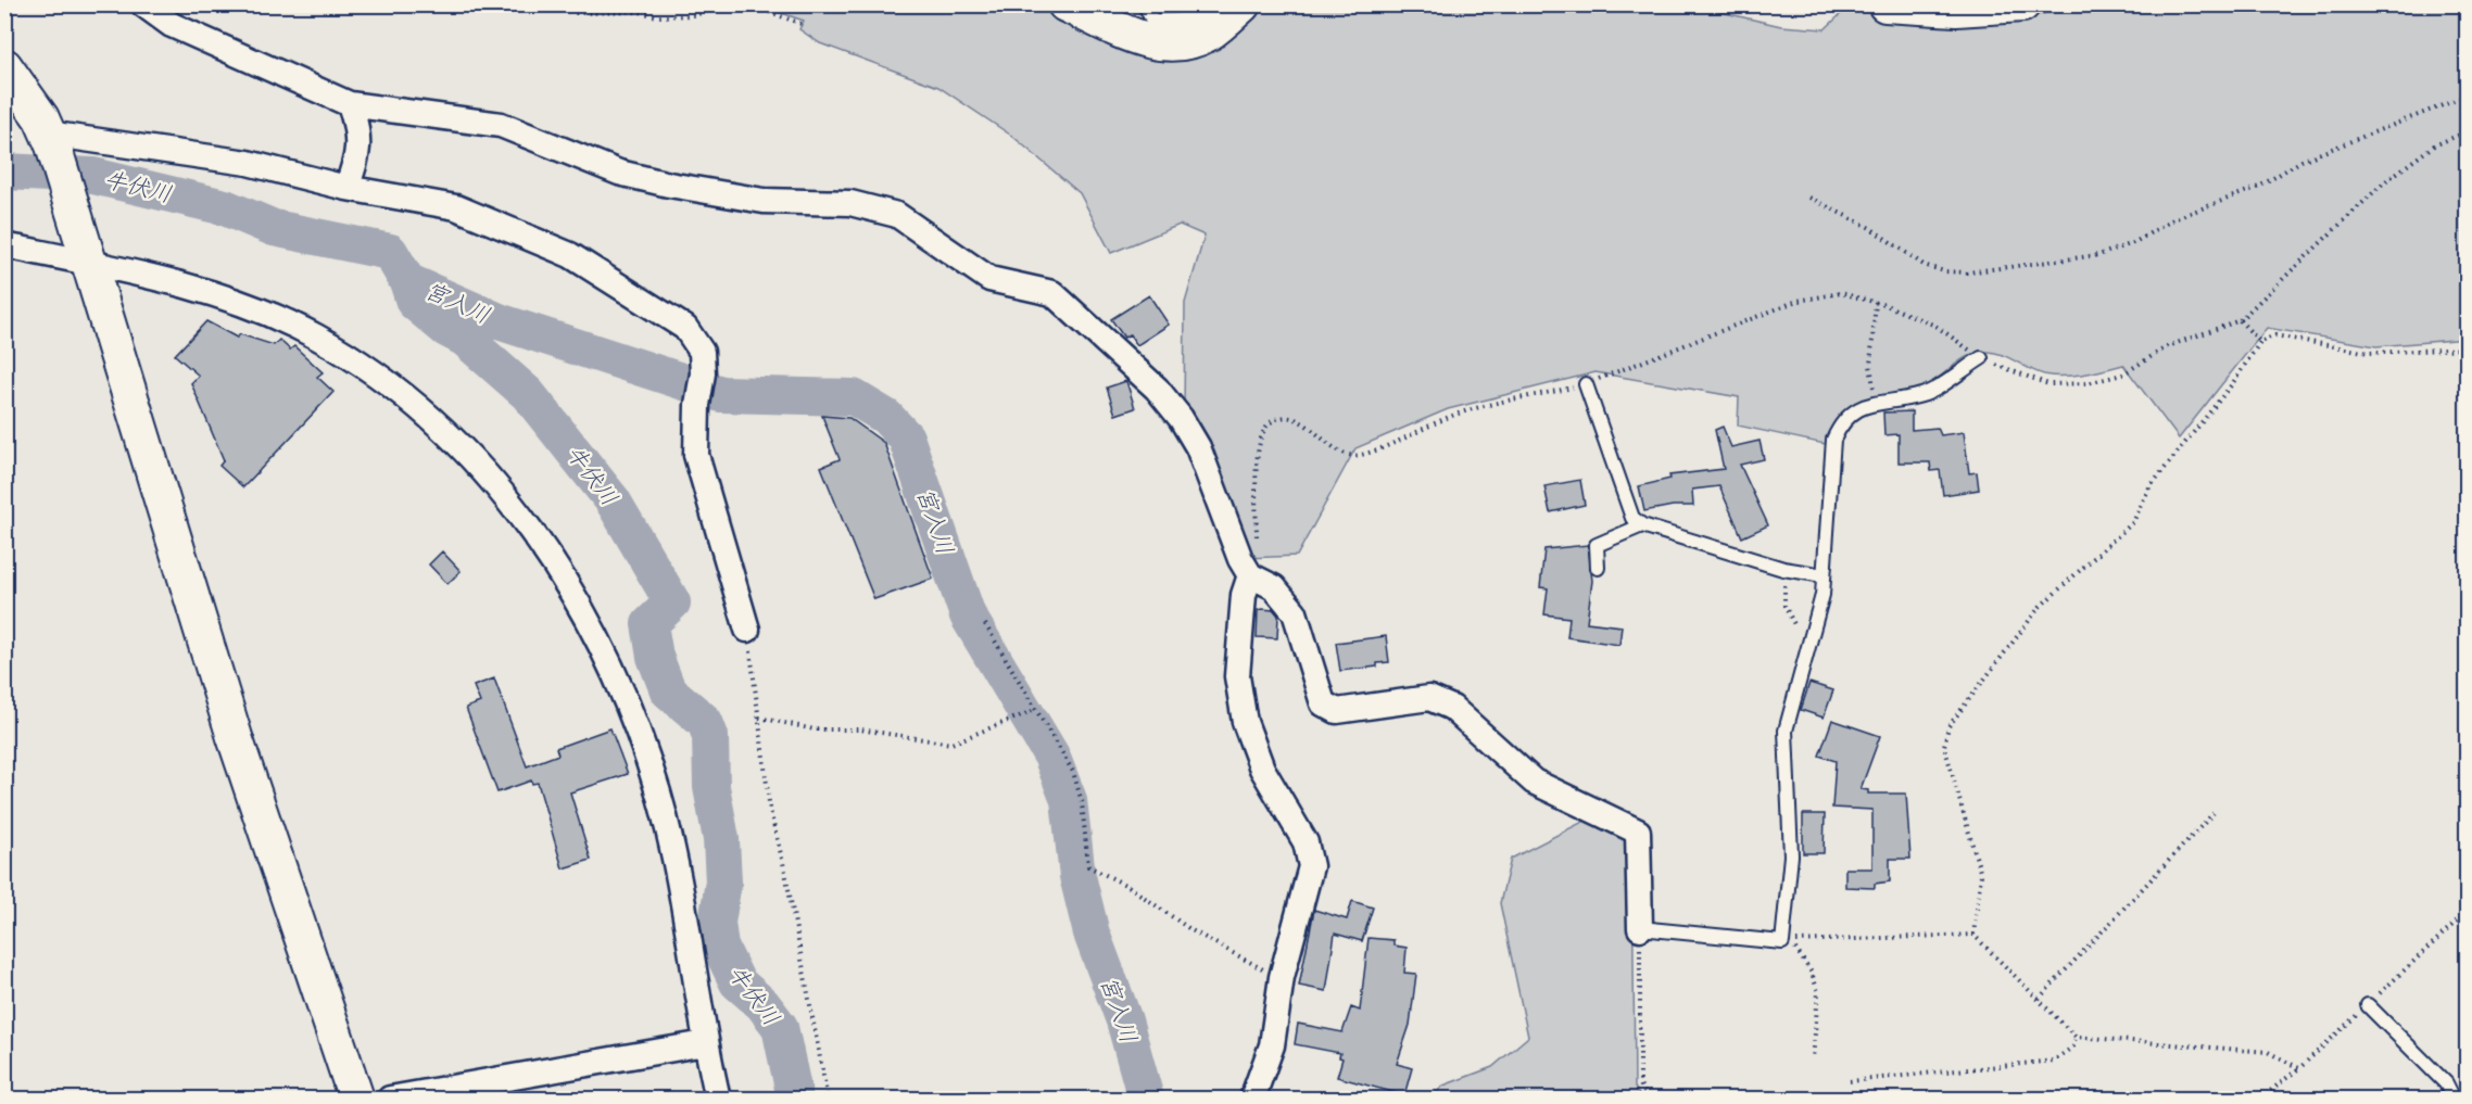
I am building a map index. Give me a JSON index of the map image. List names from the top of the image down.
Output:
{
  "water": ["牛伏川", "宮入川"]
}
